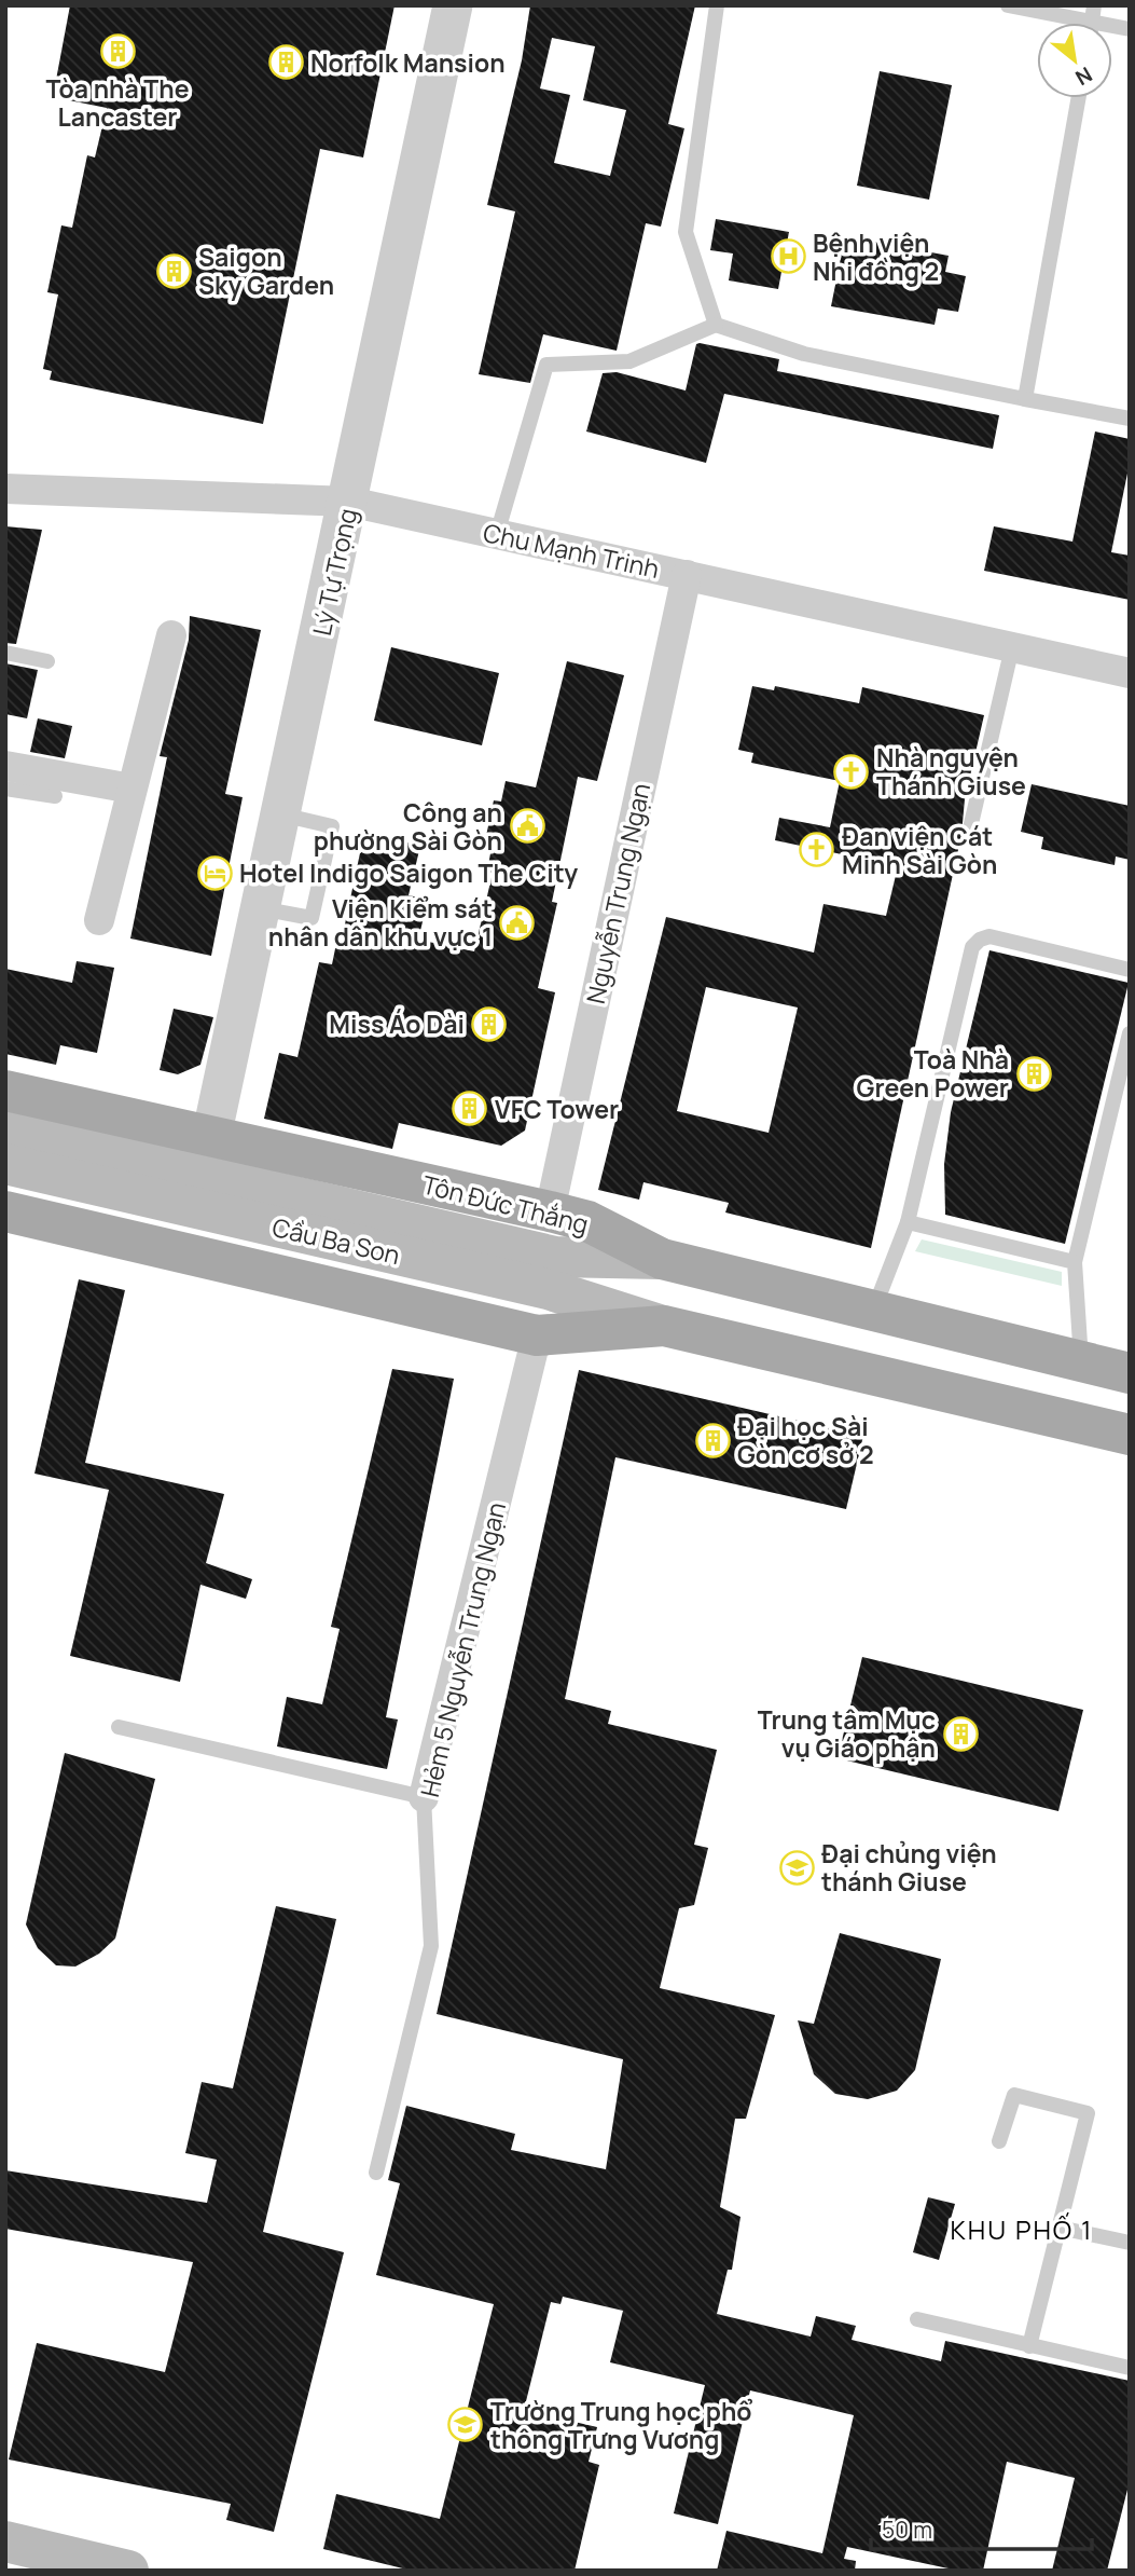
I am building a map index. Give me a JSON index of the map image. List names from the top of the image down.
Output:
{
  "streets": {
    "main road": ["Tôn Đức Thắng", "Cầu Ba Son"],
    "street": [
      "Chu Mạnh Trinh",
      "Lý Tự Trọng",
      "Nguyễn Trung Ngạn",
      "Hẻm 5 Nguyễn Trung Ngạn"
    ]
  },
  "crossings": [
    ["Chu Mạnh Trinh", "Lý Tự Trọng"],
    ["Chu Mạnh Trinh", "Nguyễn Trung Ngạn"],
    ["Lý Tự Trọng", "Tôn Đức Thắng"],
    ["Nguyễn Trung Ngạn", "Tôn Đức Thắng"],
    ["Tôn Đức Thắng", "Cầu Ba Son"]
  ],
  "districts": ["KHU PHỐ 1"],
  "places": {
    "building": [
      "Tòa nhà The Lancaster",
      "Norfolk Mansion",
      "Saigon Sky Garden",
      "Miss Áo Dài",
      "Toà Nhà Green Power",
      "VFC Tower",
      "Đại học Sài Gòn cơ sở 2",
      "Trung tâm Mục vụ Giáo phận"
    ],
    "hospital": ["Bệnh viện Nhi đồng 2"],
    "church": ["Nhà nguyện Thánh Giuse", "Đan viện Cát Minh Sài Gòn"],
    "public building": ["Công an phường Sài Gòn", "Viện Kiểm sát nhân dân khu vực 1"],
    "hotel": ["Hotel Indigo Saigon The City"],
    "school or university": ["Đại chủng viện thánh Giuse", "Trường Trung học phổ thông Trưng Vương"]
  },
  "scale_bar": "50 m",
  "north": "bottom right"
}
